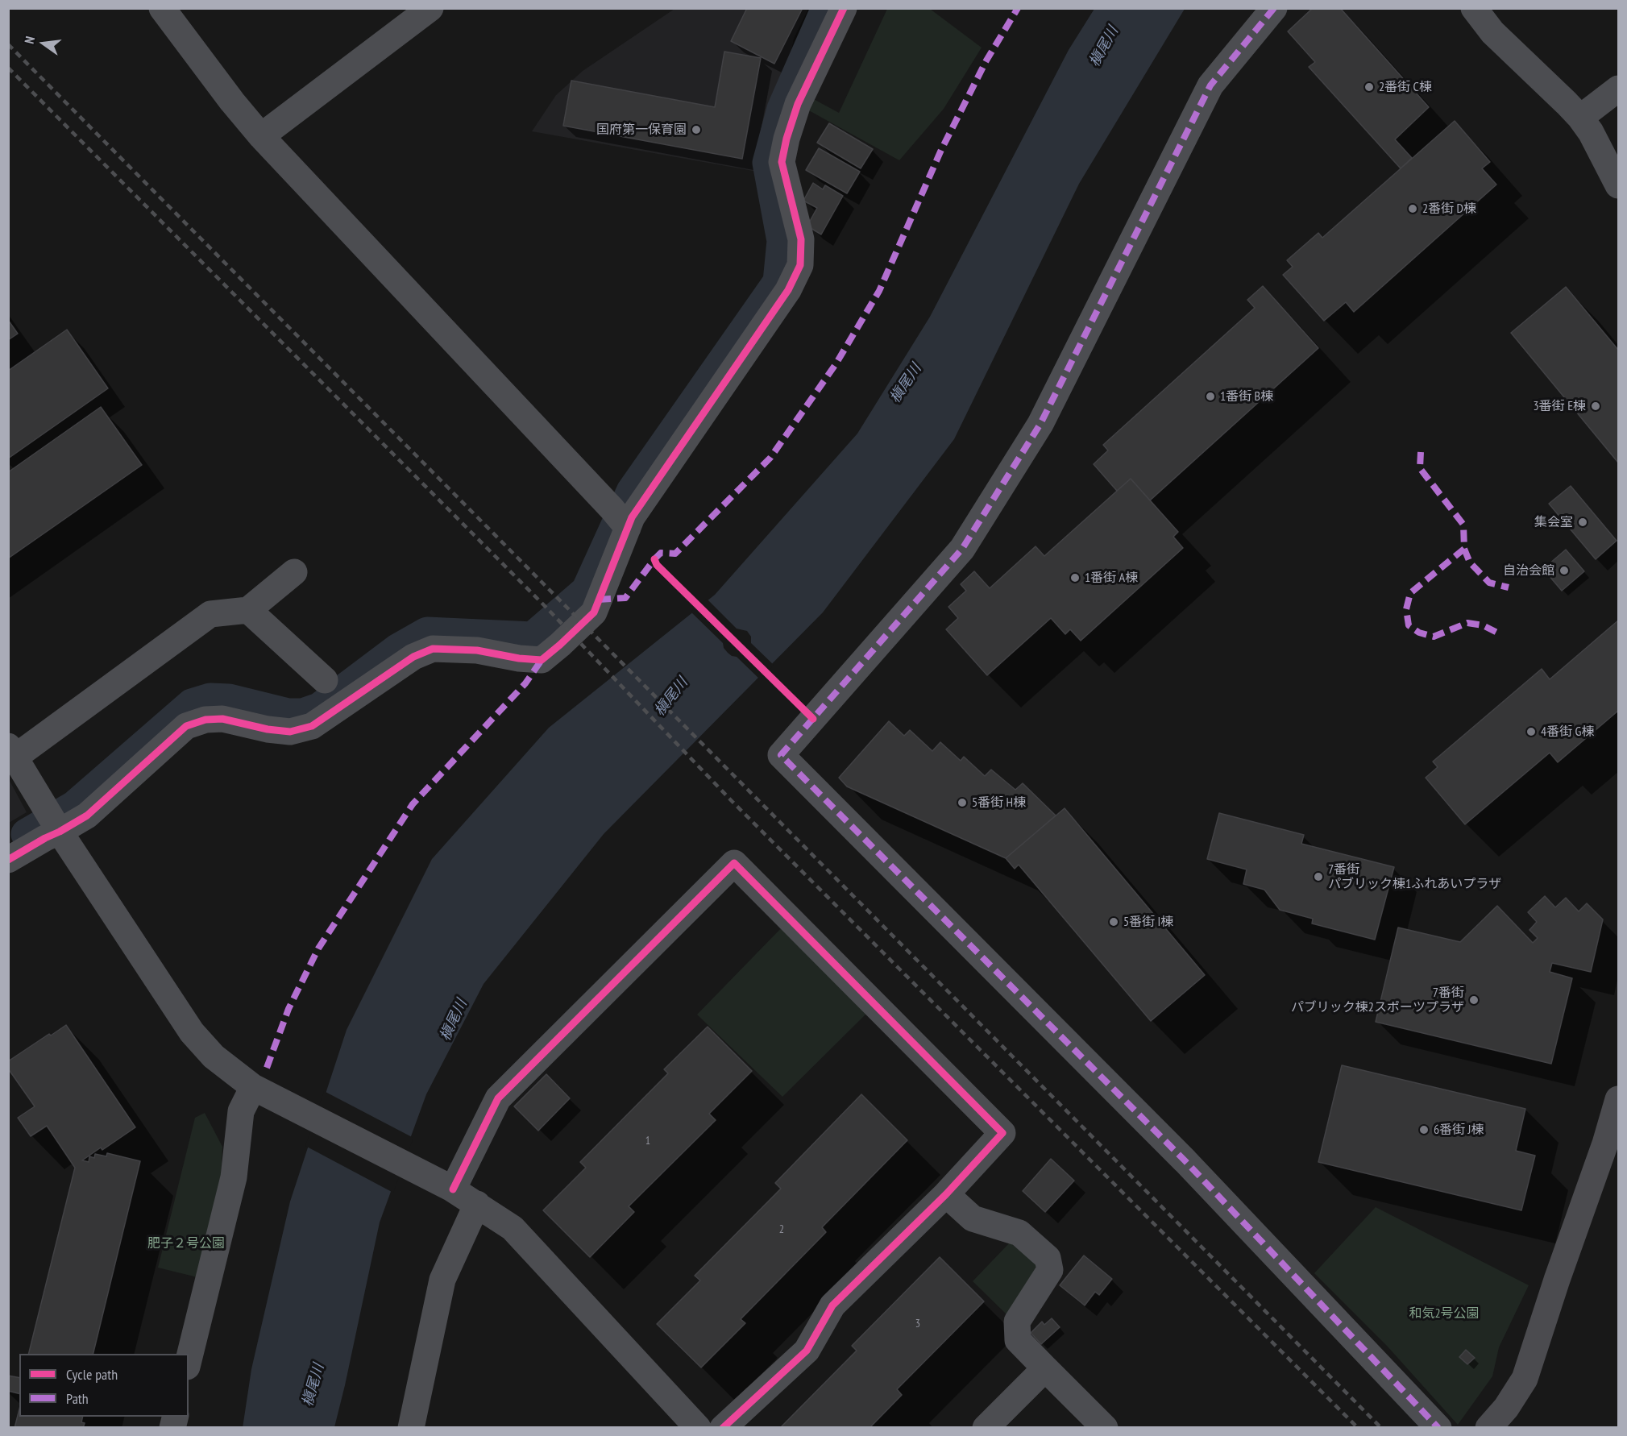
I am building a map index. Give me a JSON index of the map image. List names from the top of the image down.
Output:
{
  "water": ["槇尾川"],
  "parks": ["肥子２号公園", "和気2号公園"],
  "places": [
    "2番街 C棟",
    "国府第一保育園",
    "2番街 D棟",
    "1番街 B棟",
    "3番街 E棟",
    "集会室",
    "自治会館",
    "1番街 A棟",
    "4番街 G棟",
    "5番街 H棟",
    "7番街 パブリック棟1ふれあいプラザ",
    "5番街 I棟",
    "7番街 パブリック棟2スポーツプラザ",
    "6番街 J棟"
  ],
  "house_numbers": ["1", "2", "3"],
  "legend": ["Cycle path", "Path"],
  "north": "left"
}
